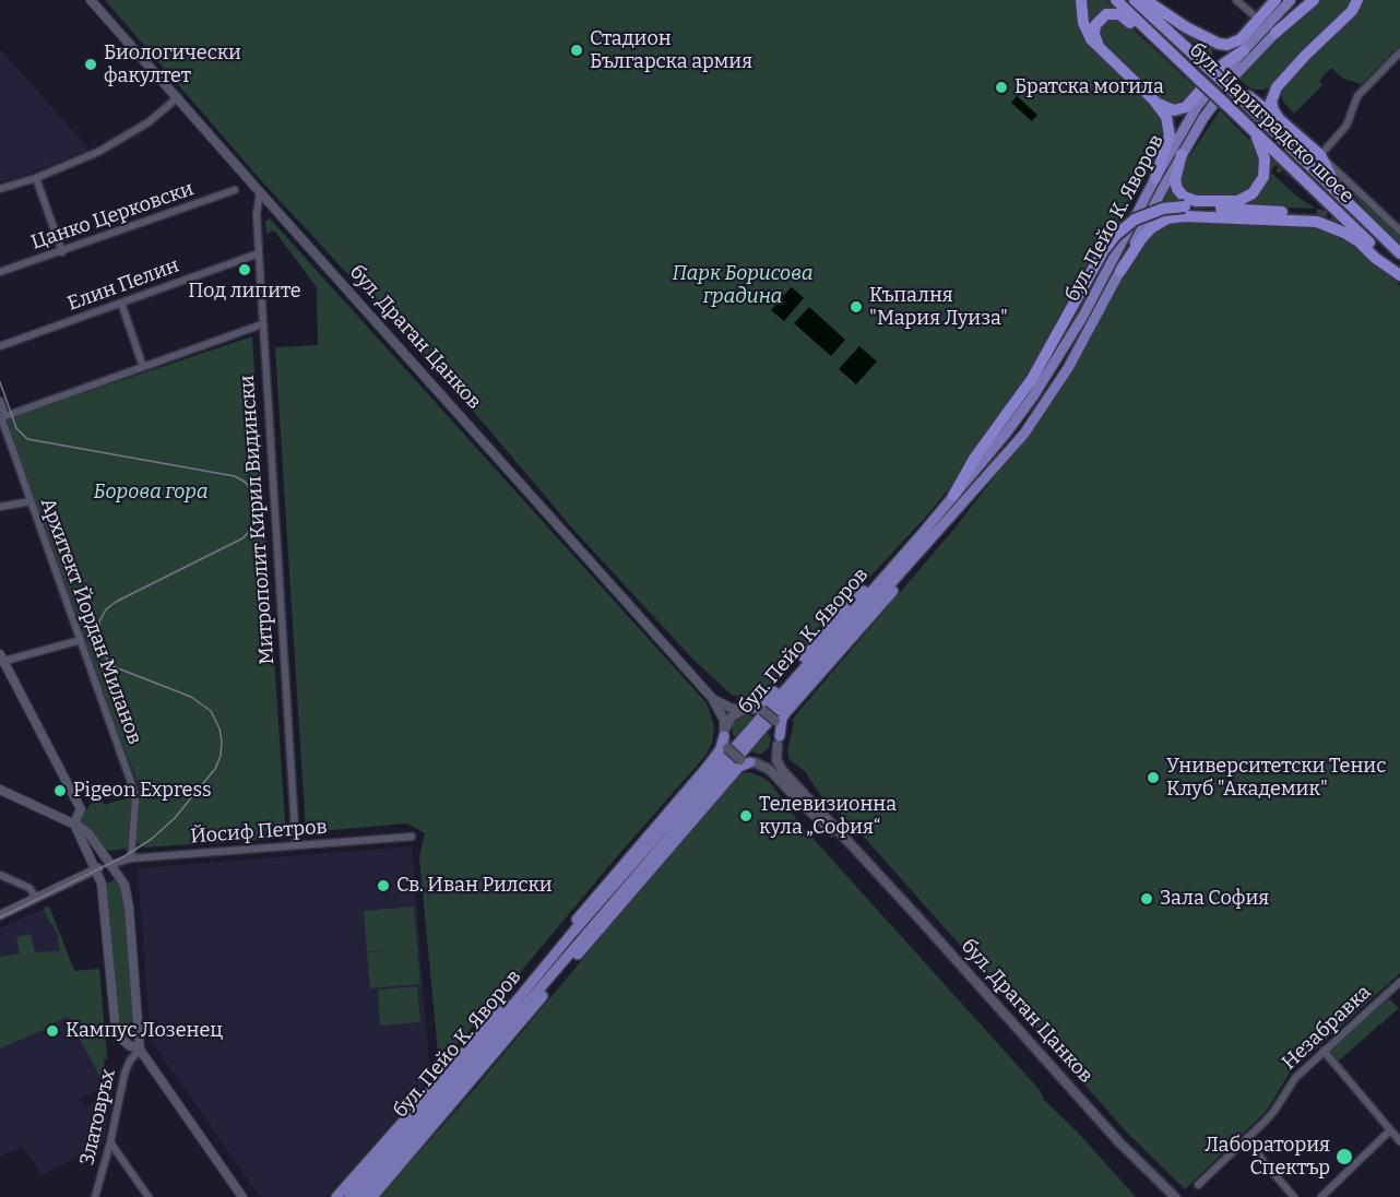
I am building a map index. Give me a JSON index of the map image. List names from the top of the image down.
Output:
{
  "streets": {
    "highway": ["бул. Цариградско шосе"],
    "main road": ["бул. Пейо К. Яворов", "бул. Драган Цанков"],
    "street": [
      "Цанко Церковски",
      "Елин Пелин",
      "Митрополит Кирил Видински",
      "Архитект Йордан Миланов",
      "Йосиф Петров",
      "Незабравка",
      "Златовръх"
    ]
  },
  "crossings": [
    ["бул. Цариградско шосе", "бул. Пейо К. Яворов"],
    ["Елин Пелин", "Митрополит Кирил Видински"],
    ["бул. Драган Цанков", "Митрополит Кирил Видински"],
    ["Митрополит Кирил Видински", "Йосиф Петров"],
    ["Архитект Йордан Миланов", "Йосиф Петров"]
  ],
  "parks": ["Парк Борисова градина", "Борова гора"],
  "places": [
    "Стадион Българска армия",
    "Биологически факултет",
    "Братска могила",
    "Под липите",
    "Къпалня \"Мария Луиза\"",
    "Университетски Тенис Клуб \"Академик\"",
    "Pigeon Express",
    "Телевизионна кула „София“",
    "Св. Иван Рилски",
    "Зала София",
    "Кампус Лозенец",
    "Лаборатория Спектър"
  ]
}
